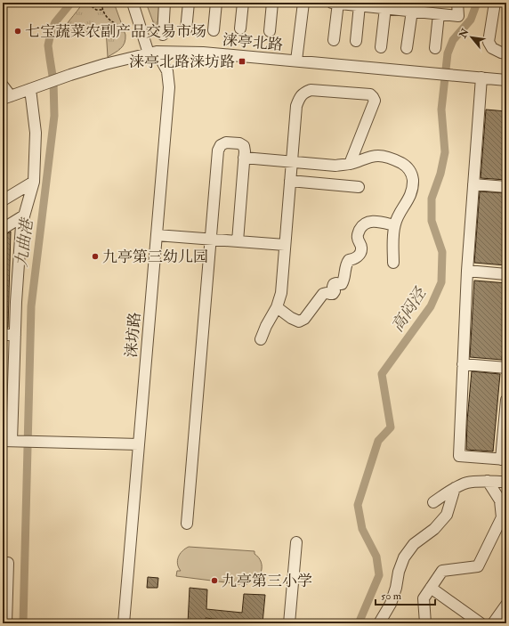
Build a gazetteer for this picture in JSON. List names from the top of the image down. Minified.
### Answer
{"streets":{"street":["涞亭北路","涞坊路"]},"crossings":[["涞亭北路","涞坊路"]],"water":["九曲港","高闷泾"],"places":{"other":["七宝蔬菜农副产品交易市场","九亭第三幼儿园","九亭第三小学"],"transit":["涞亭北路涞坊路"]},"scale_bar":"50 m","north":"top left"}
